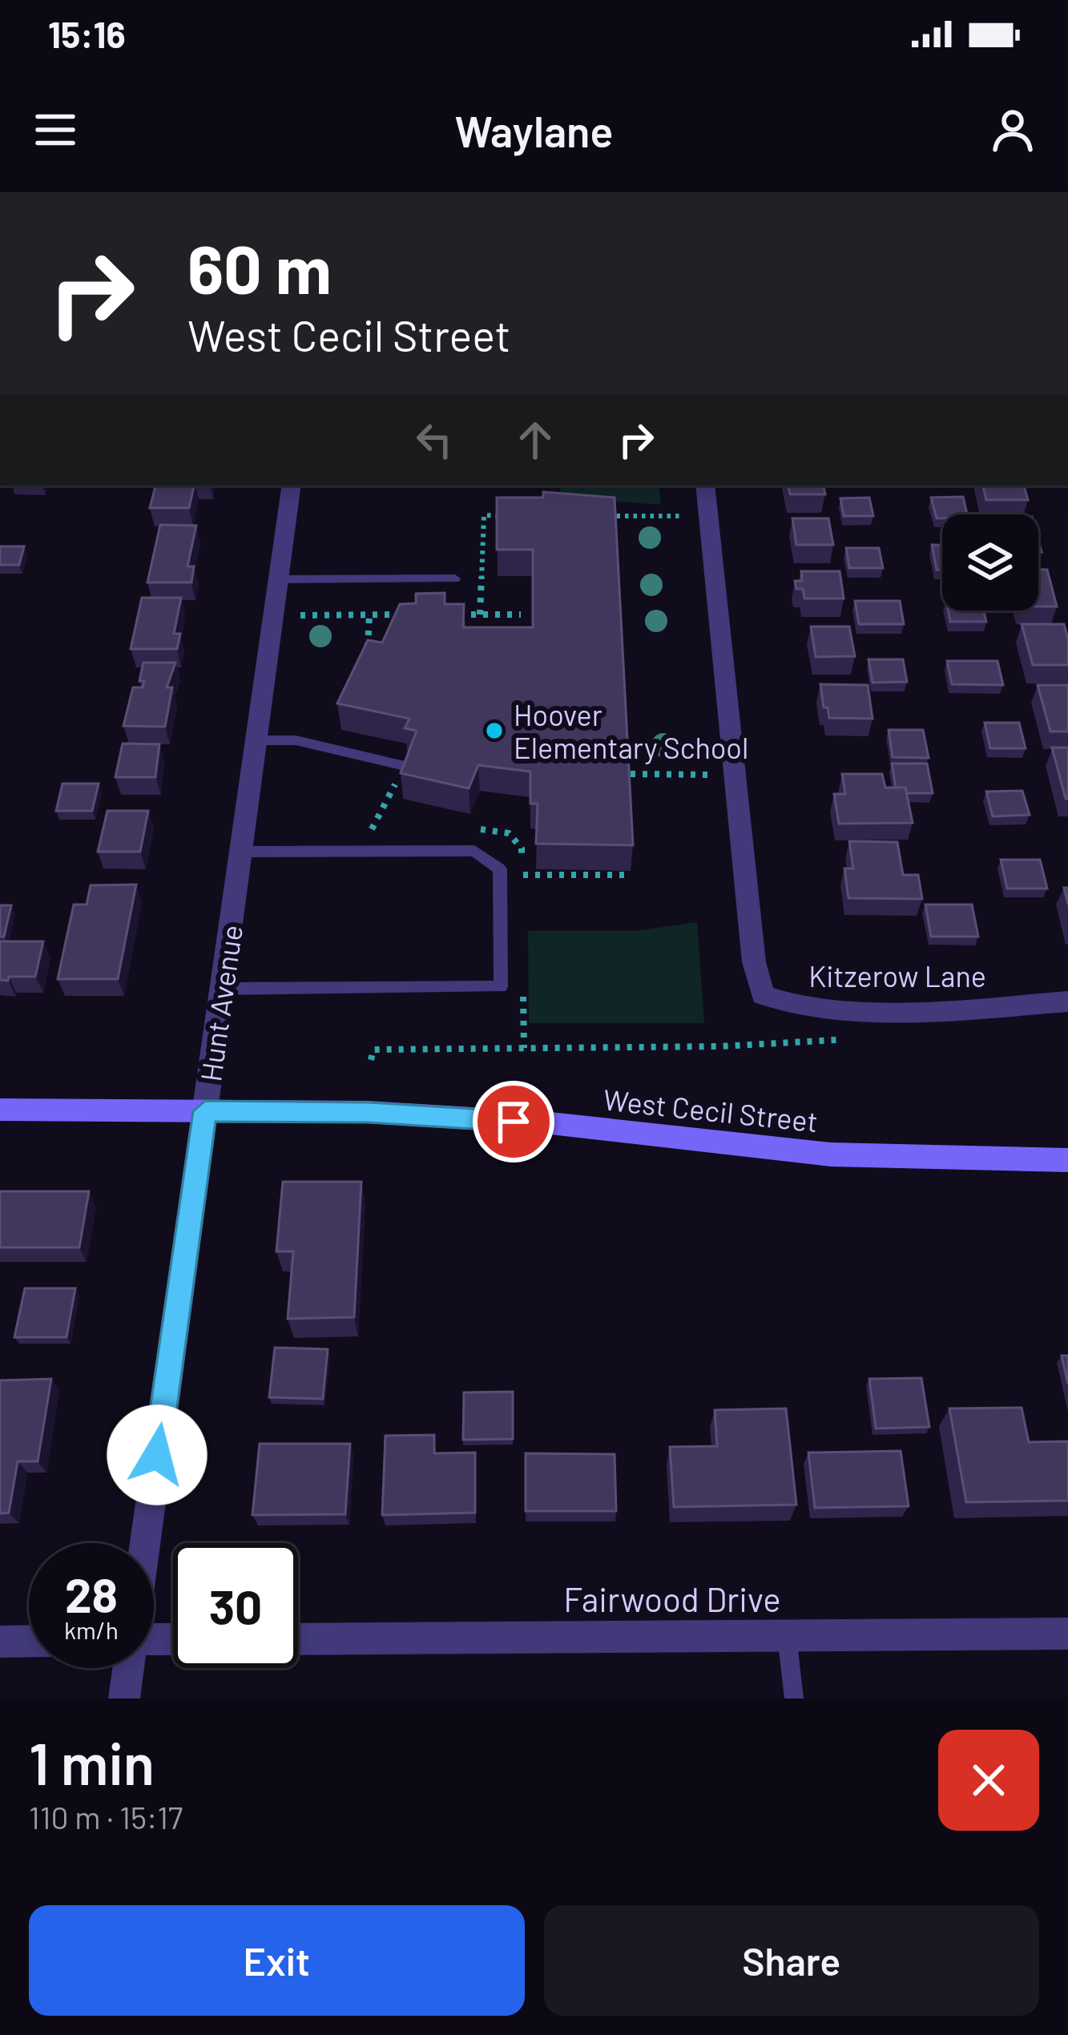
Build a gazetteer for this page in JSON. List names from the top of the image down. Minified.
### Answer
{"streets":{"main road":["West Cecil Street"],"street":["Kitzerow Lane","Hunt Avenue","Fairwood Drive"]},"crossings":[["Hunt Avenue","West Cecil Street"]],"places":["Hoover Elementary School"],"page":{"status":"15:16","header":"Waylane","turn":["60 m","West Cecil Street"],"speed":"28 km/h","limit":"30","heading":["1 min","110 m · 15:17"],"buttons":["Exit","Share"]}}
